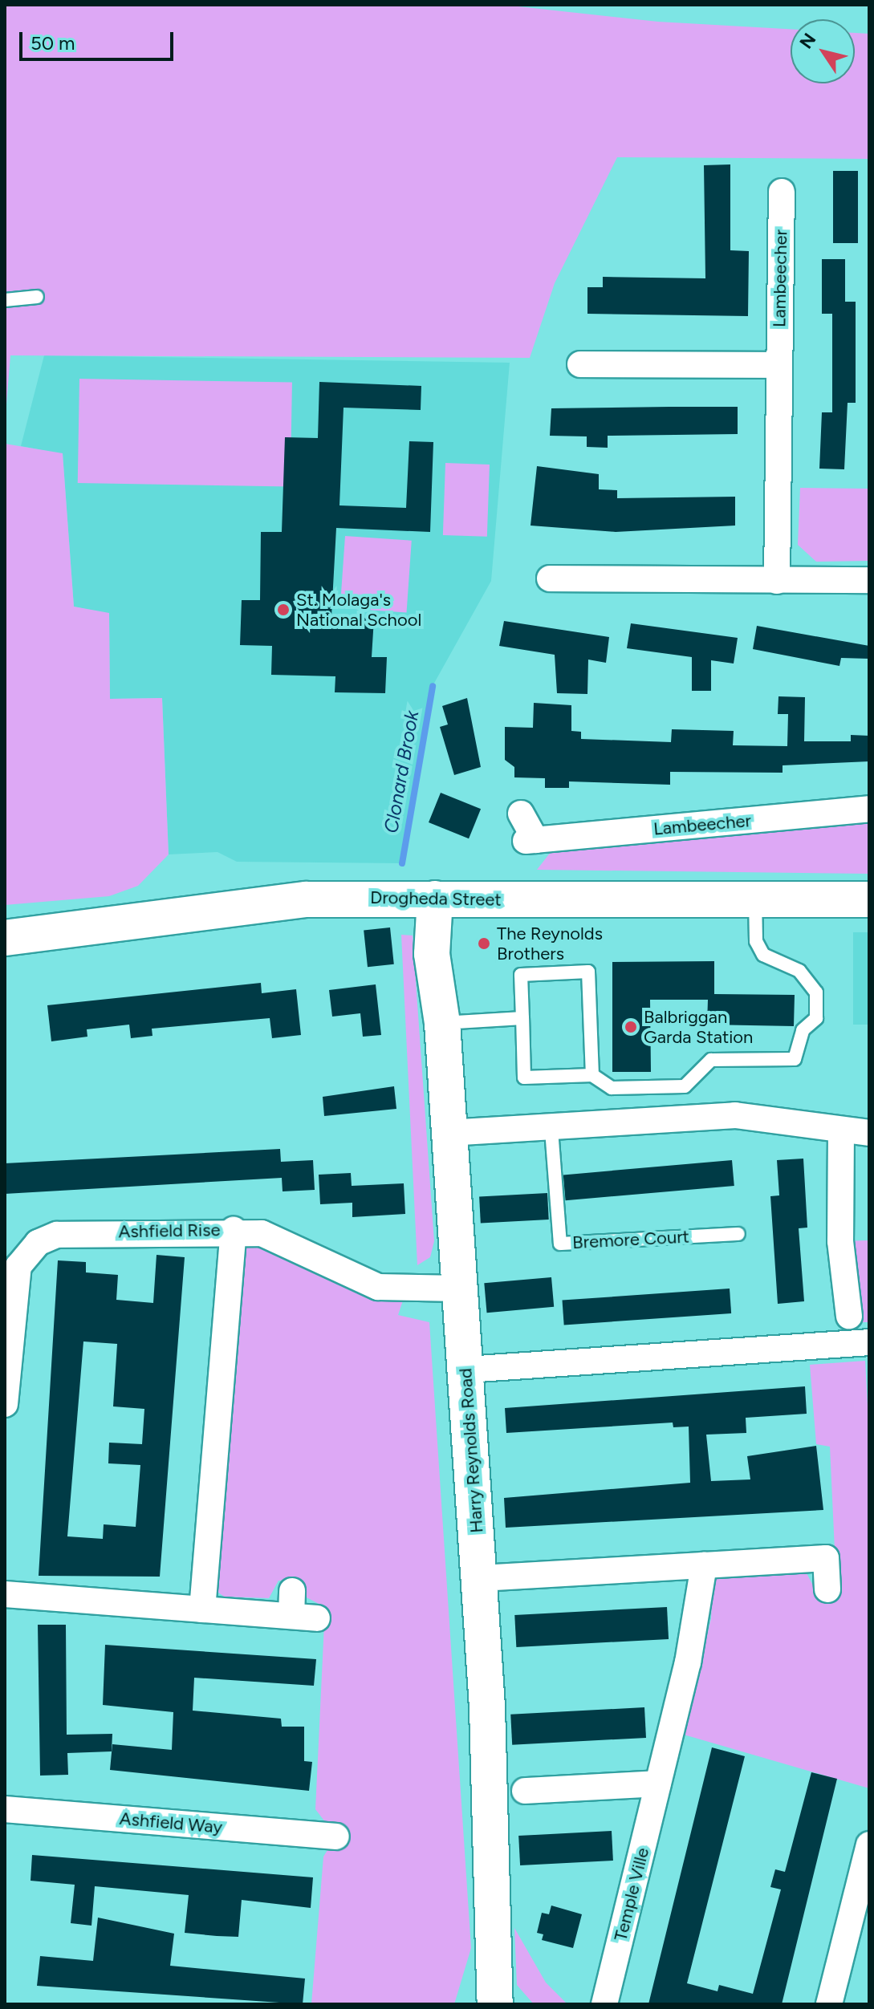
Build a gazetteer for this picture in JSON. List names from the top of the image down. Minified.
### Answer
{"streets":{"street":["Lambeecher","Drogheda Street","Ashfield Rise","Harry Reynolds Road","Ashfield Way","Temple Ville"],"lane":["Bremore Court"]},"crossings":[["Drogheda Street","Harry Reynolds Road"],["Ashfield Rise","Harry Reynolds Road"]],"water":["Clonard Brook"],"places":["St. Molaga's National School","The Reynolds Brothers","Balbriggan Garda Station"],"scale_bar":"50 m","north":"top left"}
